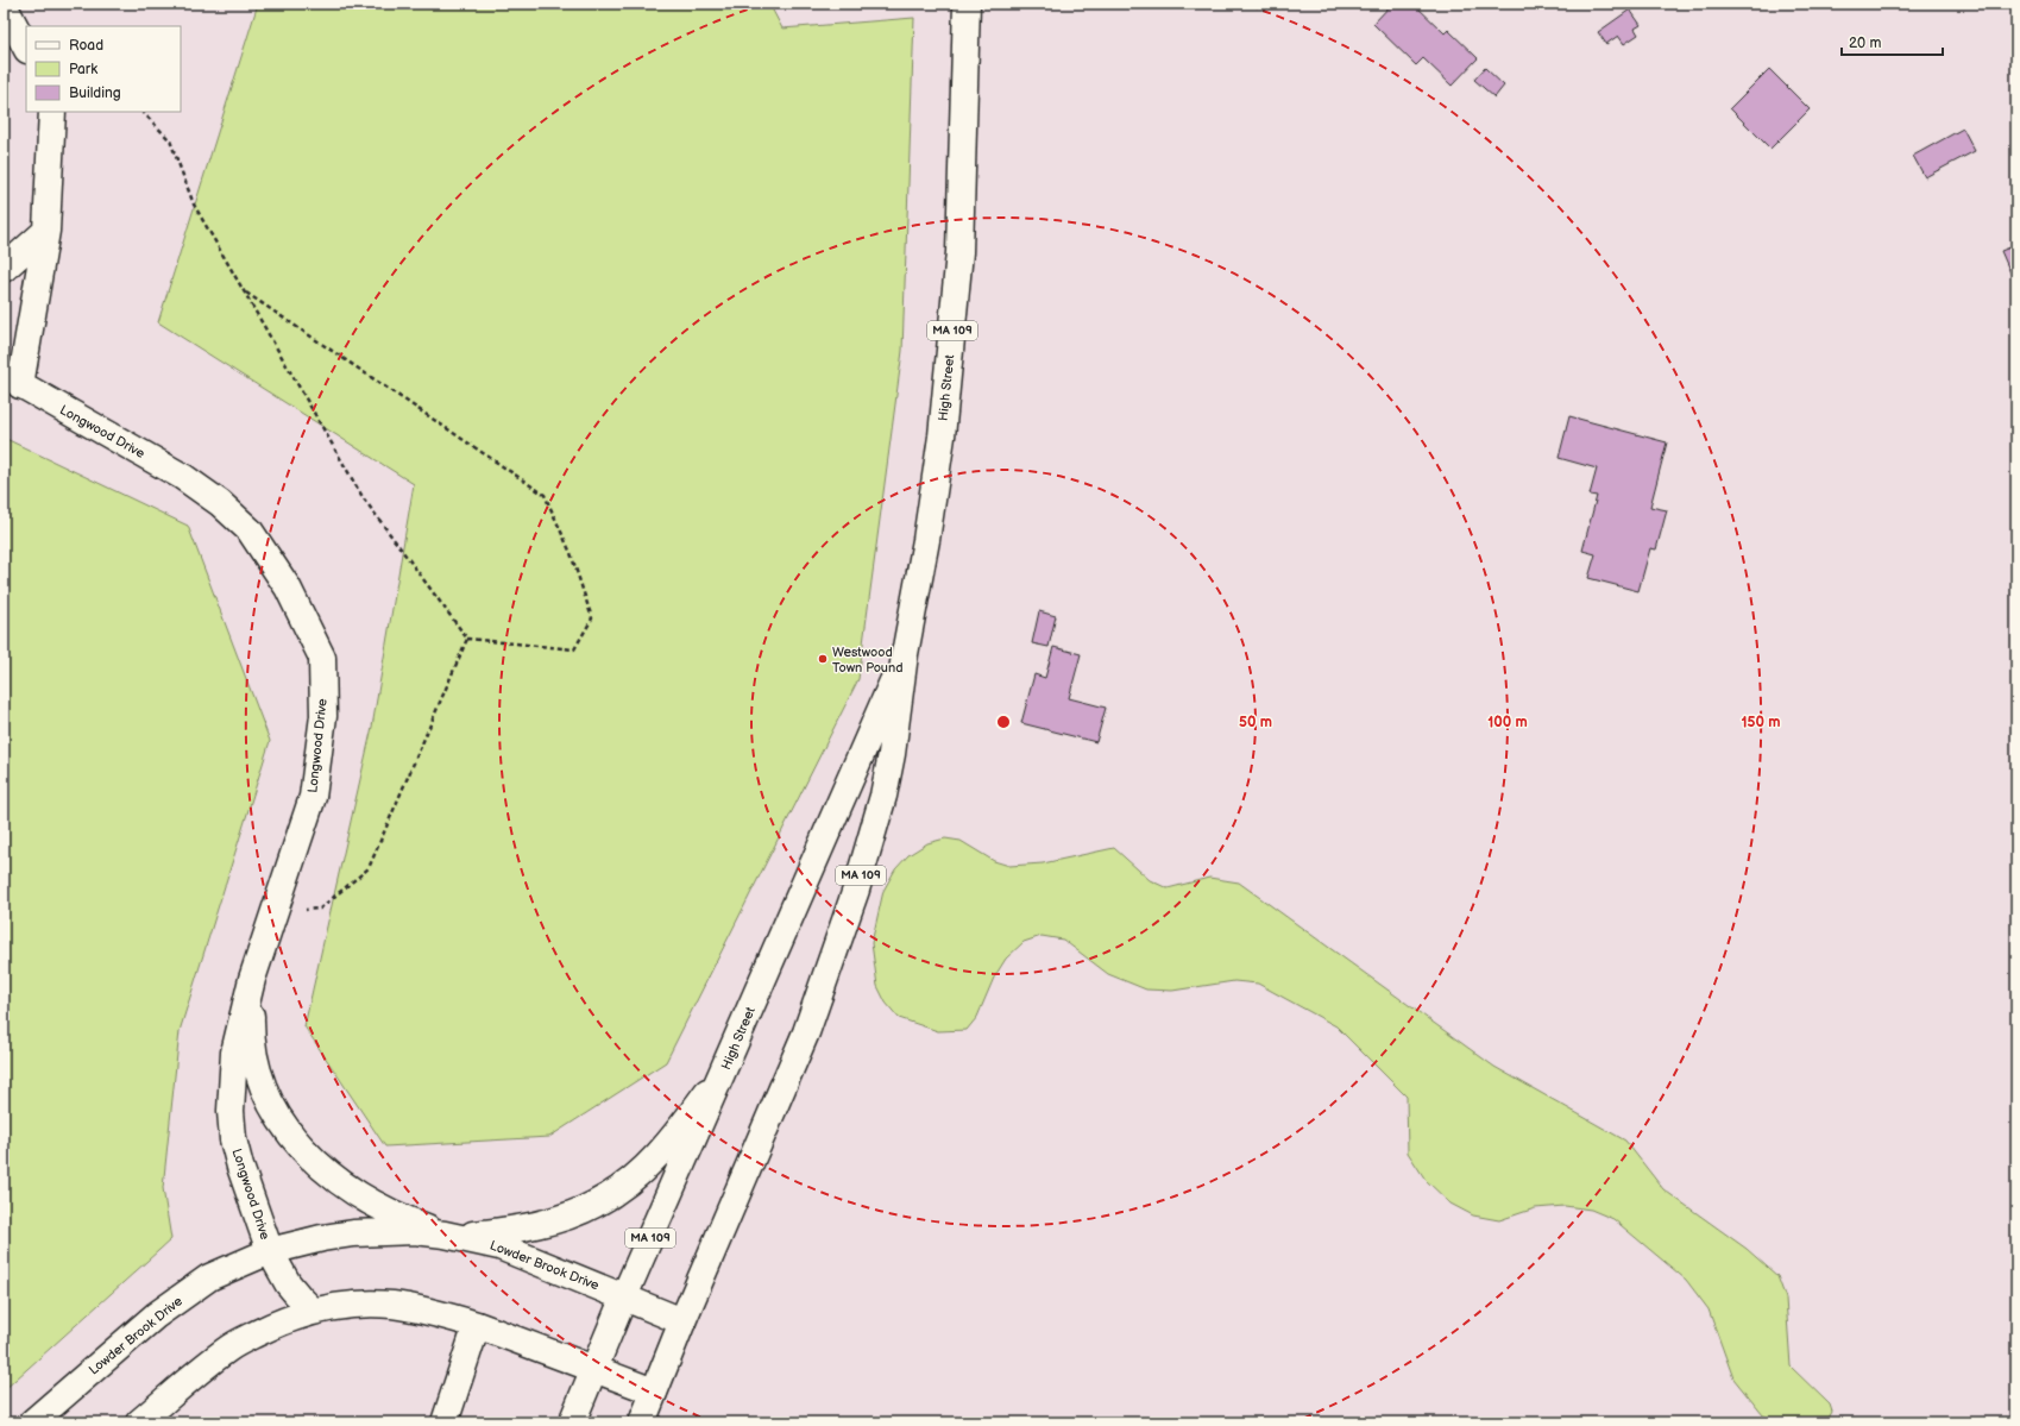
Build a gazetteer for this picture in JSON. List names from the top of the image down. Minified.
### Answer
{"streets":{"street":["MA 109","High Street","Longwood Drive","Lowder Brook Drive"]},"crossings":[["High Street","Lowder Brook Drive"],["Longwood Drive","Lowder Brook Drive"]],"places":["Westwood Town Pound"],"legend":["Road","Park","Building"],"scale_bar":"20 m","rings":["50 m","100 m","150 m"]}
